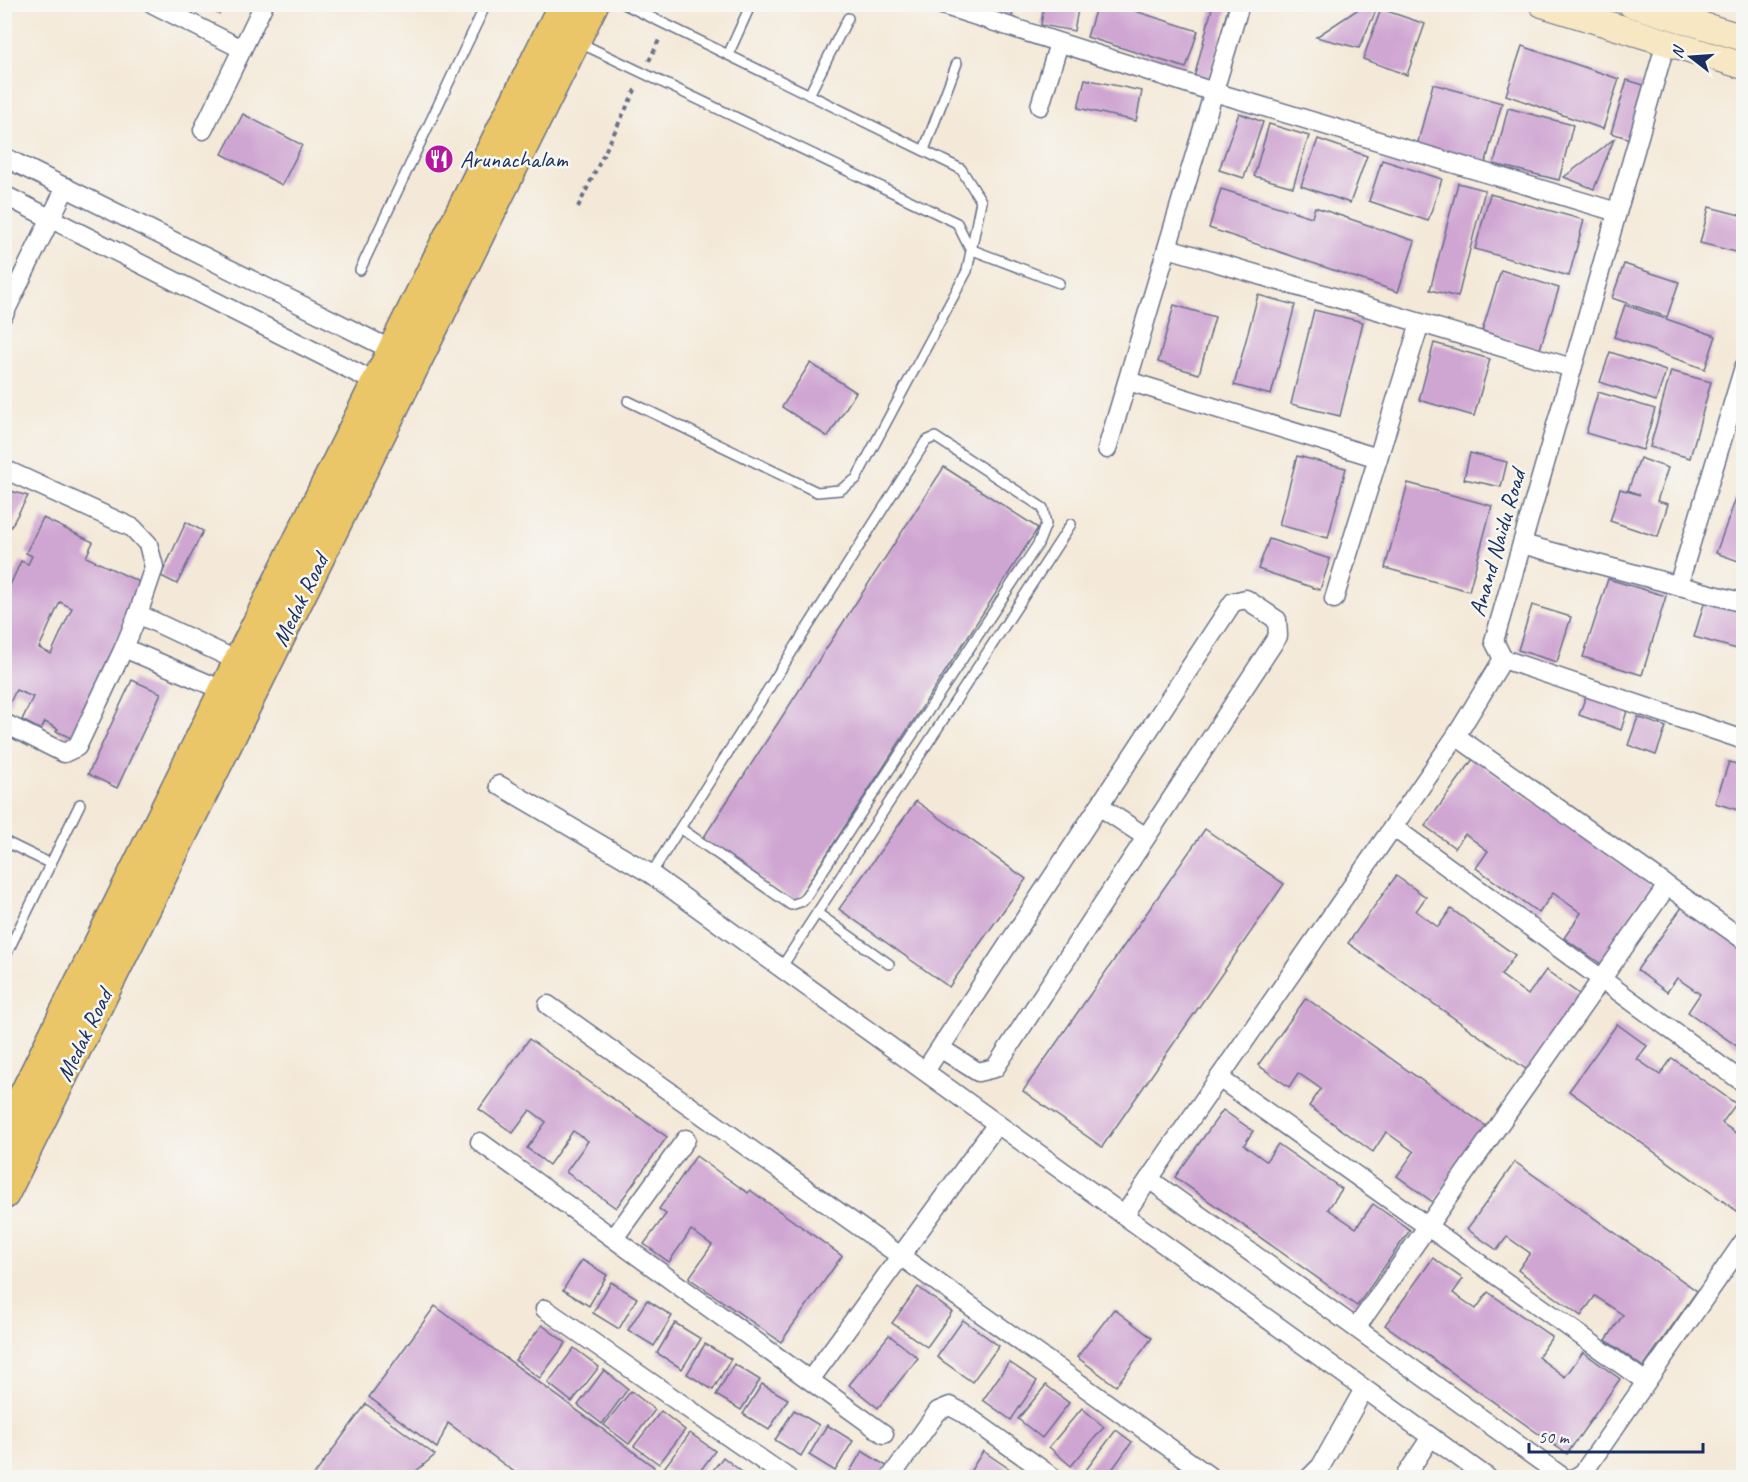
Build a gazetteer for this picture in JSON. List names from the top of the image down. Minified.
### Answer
{"streets":{"main road":["Medak Road"],"street":["Anand Naidu Road"]},"places":{"restaurant":["Arunachalam"]},"scale_bar":"50 m","north":"left"}
